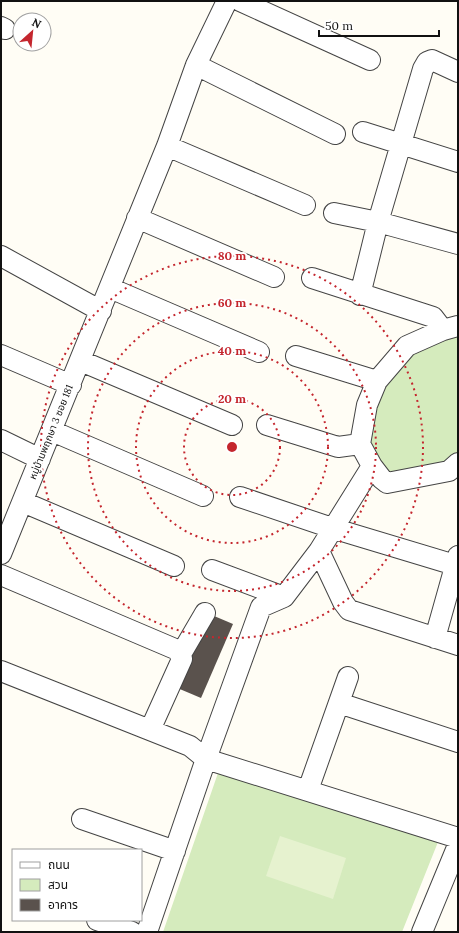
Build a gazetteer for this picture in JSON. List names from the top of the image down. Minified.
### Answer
{"streets":{"street":["หมู่บ้านพฤกษา 3 ซอย 181"]},"legend":["ถนน","สวน","อาคาร"],"scale_bar":"50 m","north":"top right","rings":["80 m","60 m","40 m","20 m"]}
